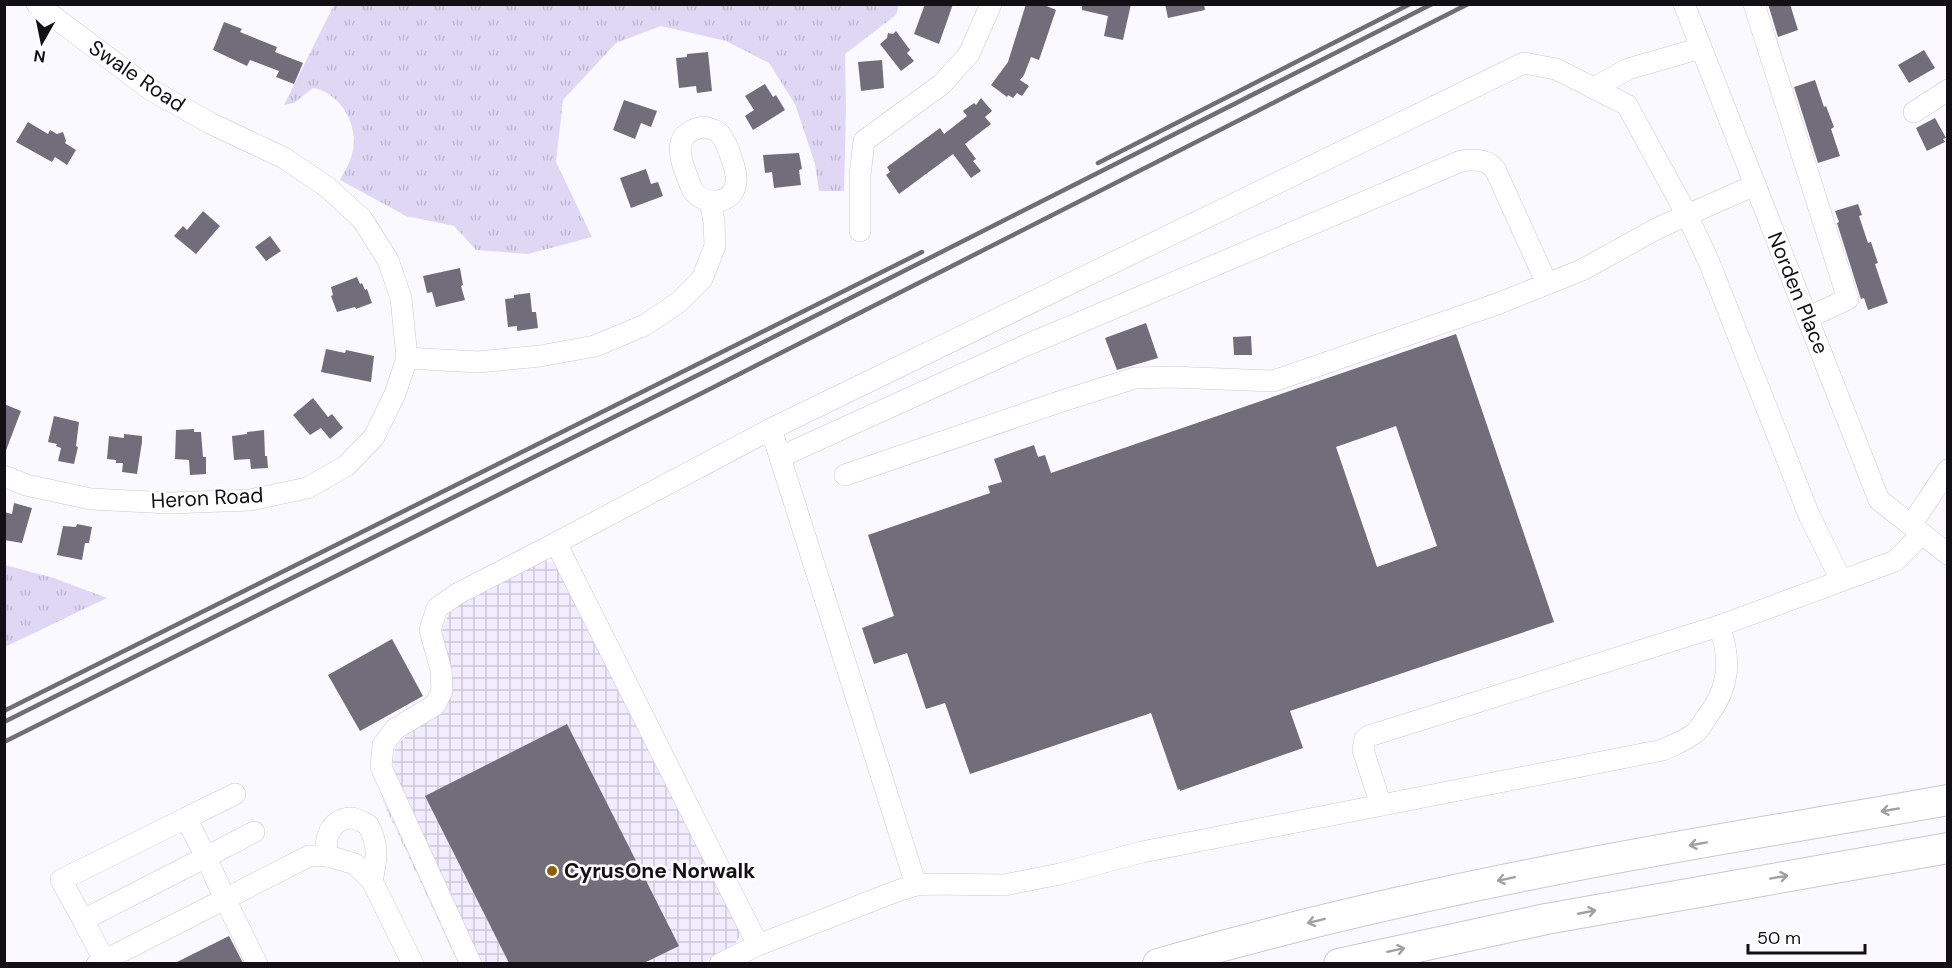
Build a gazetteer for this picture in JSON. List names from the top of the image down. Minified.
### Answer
{"streets":{"street":["Swale Road","Norden Place","Heron Road"]},"crossings":[["Swale Road","Heron Road"]],"places":["CyrusOne Norwalk"],"scale_bar":"50 m","north":"bottom"}
